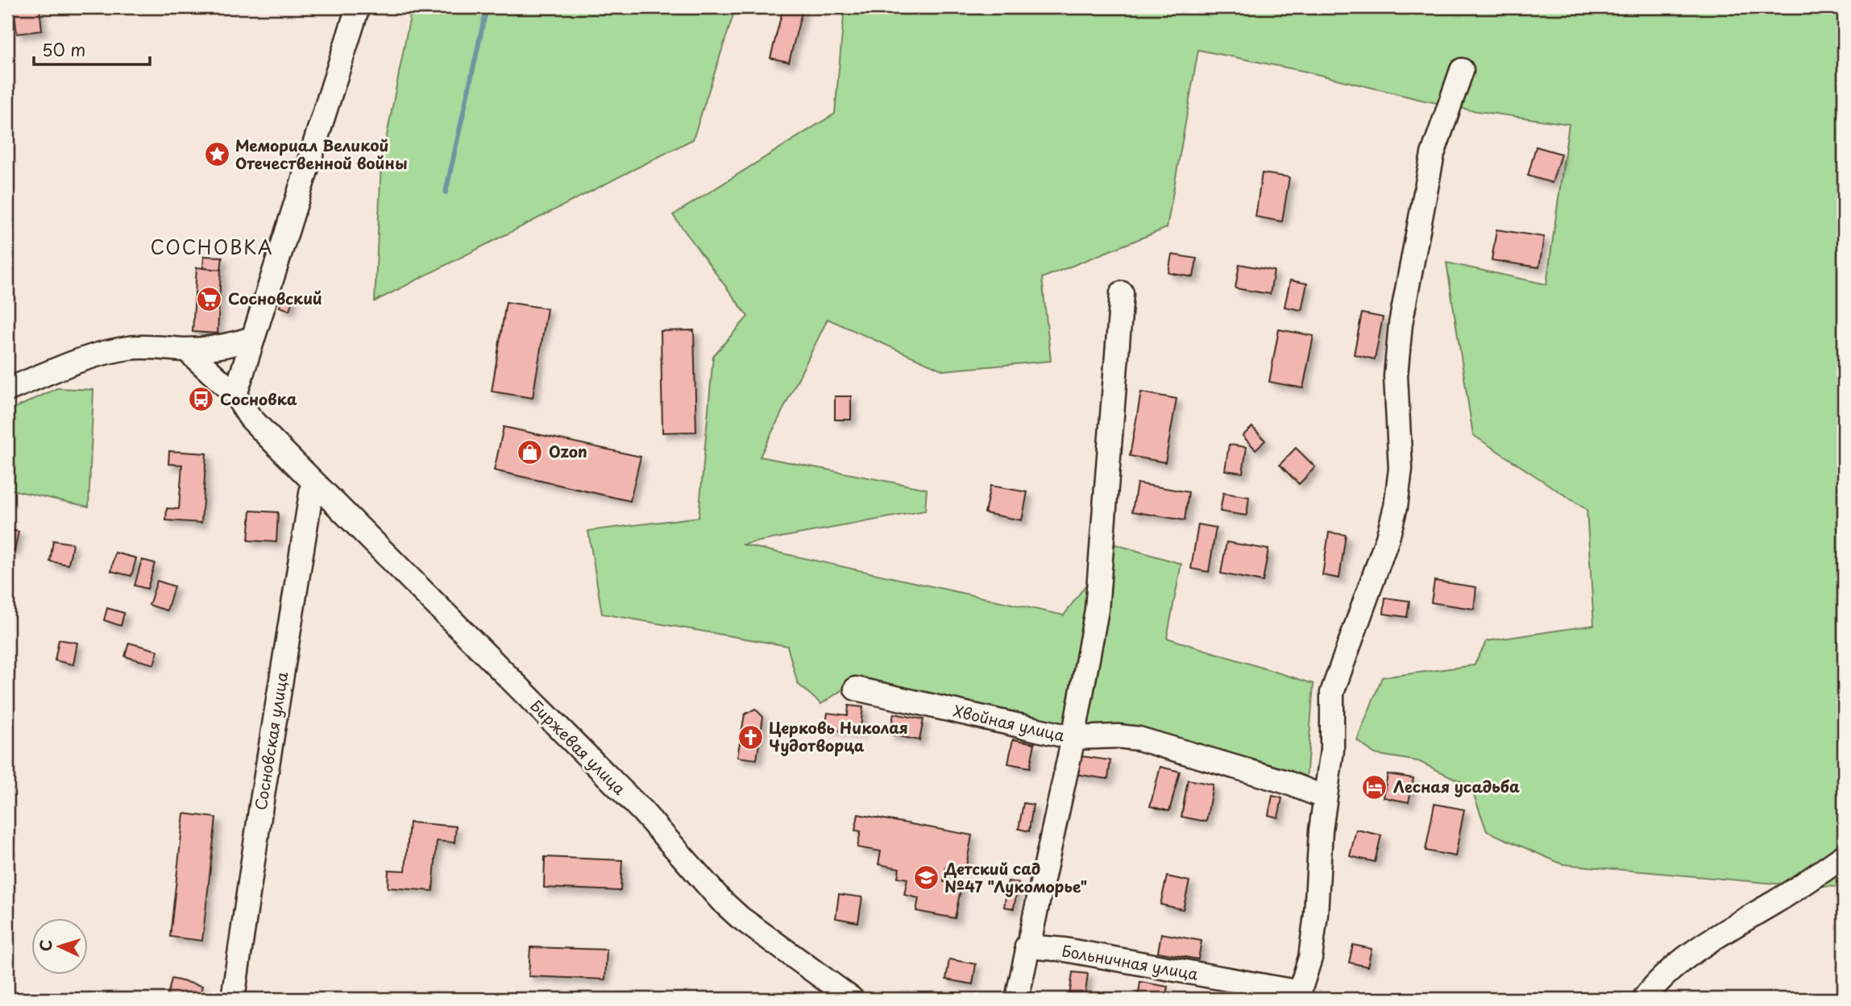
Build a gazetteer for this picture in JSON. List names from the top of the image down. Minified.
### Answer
{"streets":{"street":["Хвойная улица","Сосновская улица","Биржевая улица","Больничная улица"]},"crossings":[["Сосновская улица","Биржевая улица"]],"districts":["СОСНОВКА"],"places":{"place":["Мемориал Великой Отечественной войны"],"supermarket":["Сосновский"],"bus stop":["Сосновка"],"shop":["Ozon"],"church":["Церковь Николая Чудотворца"],"hotel":["Лесная усадьба"],"school or university":["Детский сад №47 \"Лукоморье\""]},"scale_bar":"50 m","north":"left"}
